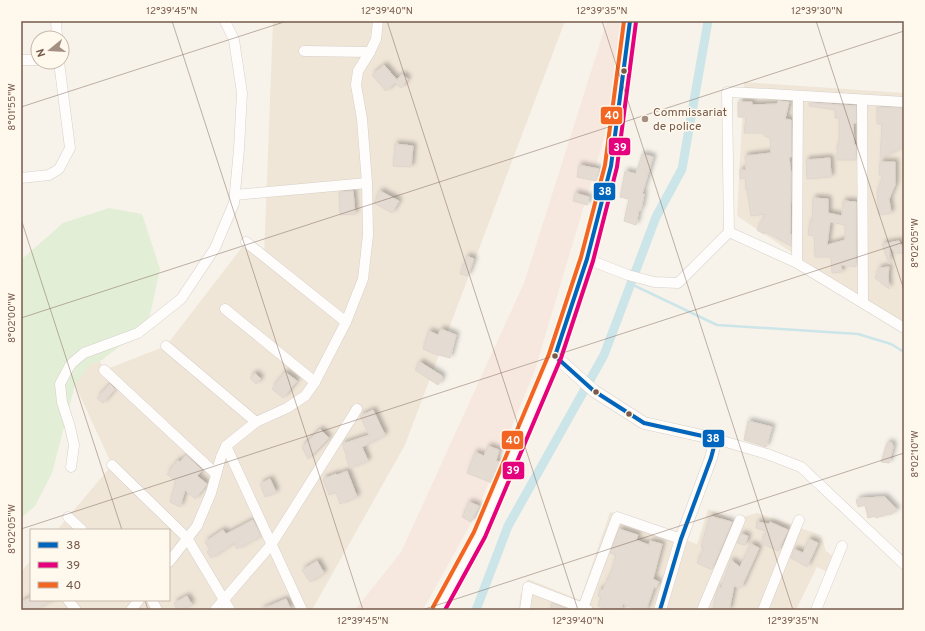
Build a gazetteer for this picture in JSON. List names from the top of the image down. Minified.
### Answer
{"places":["Commissariat de police"],"lines":["transit line 38","transit line 40","transit line 39"],"legend":["38","39","40"],"north":"left","coordinates":["12°39'45\"N","12°39'40\"N","12°39'35\"N","12°39'30\"N","8°01'55\"W","8°02'05\"W","8°02'00\"W","8°02'10\"W"]}
